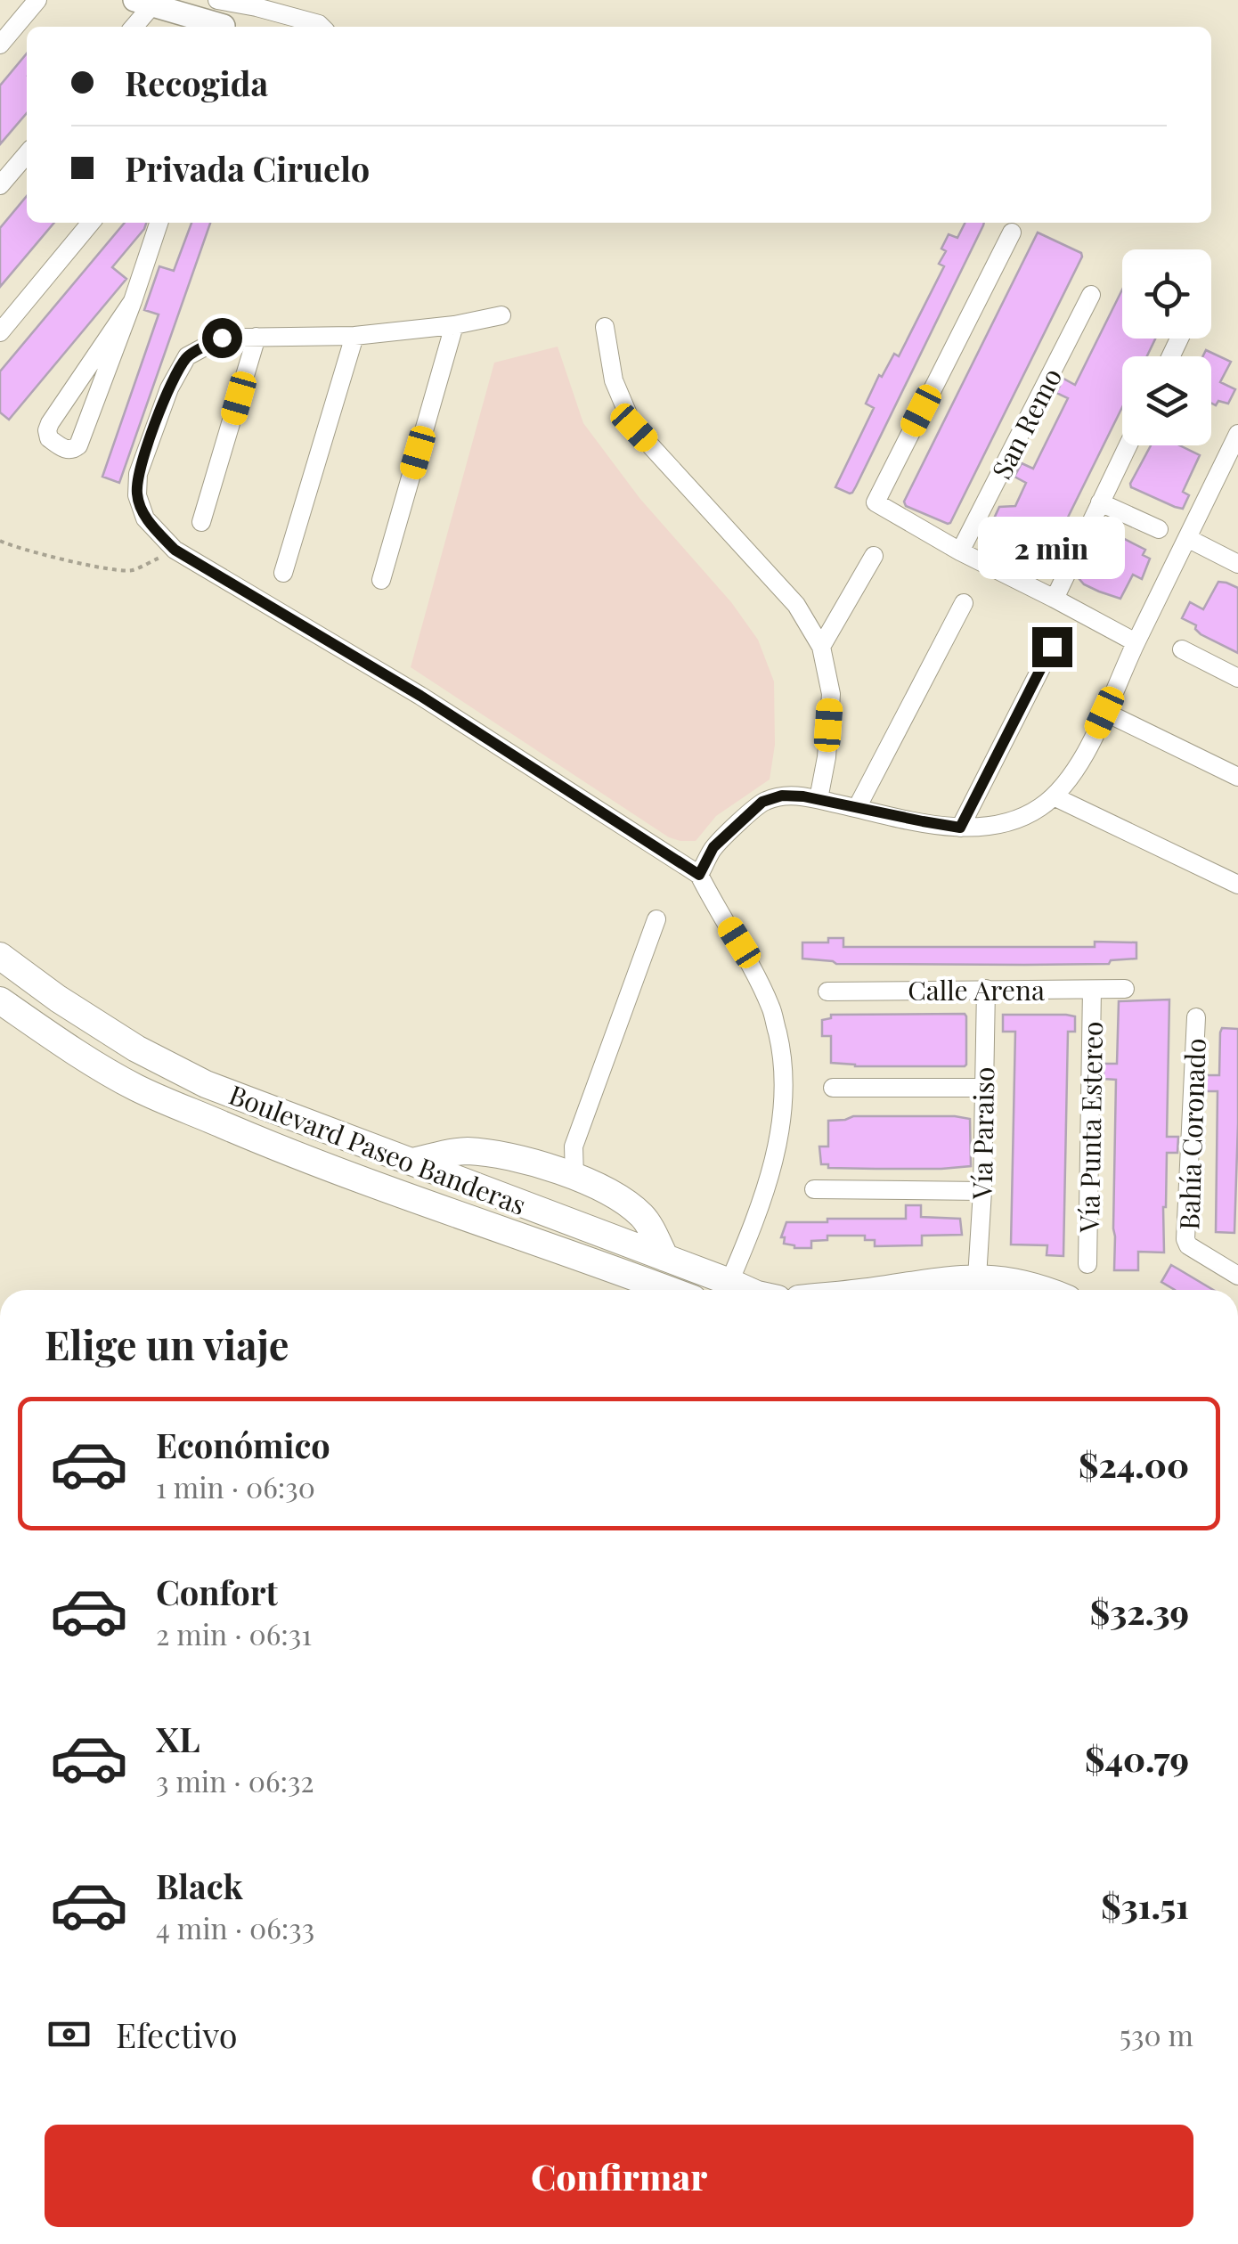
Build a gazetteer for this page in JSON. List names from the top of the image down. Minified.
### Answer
{"streets":{"main road":["Boulevard Paseo Banderas"],"street":["San Remo","Calle Arena","Vía Punta Estereo","Vía Paraiso","Bahía Coronado"]},"crossings":[["Calle Arena","Vía Punta Estereo"],["Calle Arena","Vía Paraiso"]],"page":{"banner":["Recogida","Privada Ciruelo"],"bubble":"2 min","heading":"Elige un viaje","list":[{"name":"Económico","note":"1 min · 06:30","value":"$24.00"},{"name":"Confort","note":"2 min · 06:31","value":"$32.39"},{"name":"XL","note":"3 min · 06:32","value":"$40.79"},{"name":"Black","note":"4 min · 06:33","value":"$31.51"}],"pay":["Efectivo","530 m"],"buttons":"Confirmar"}}
